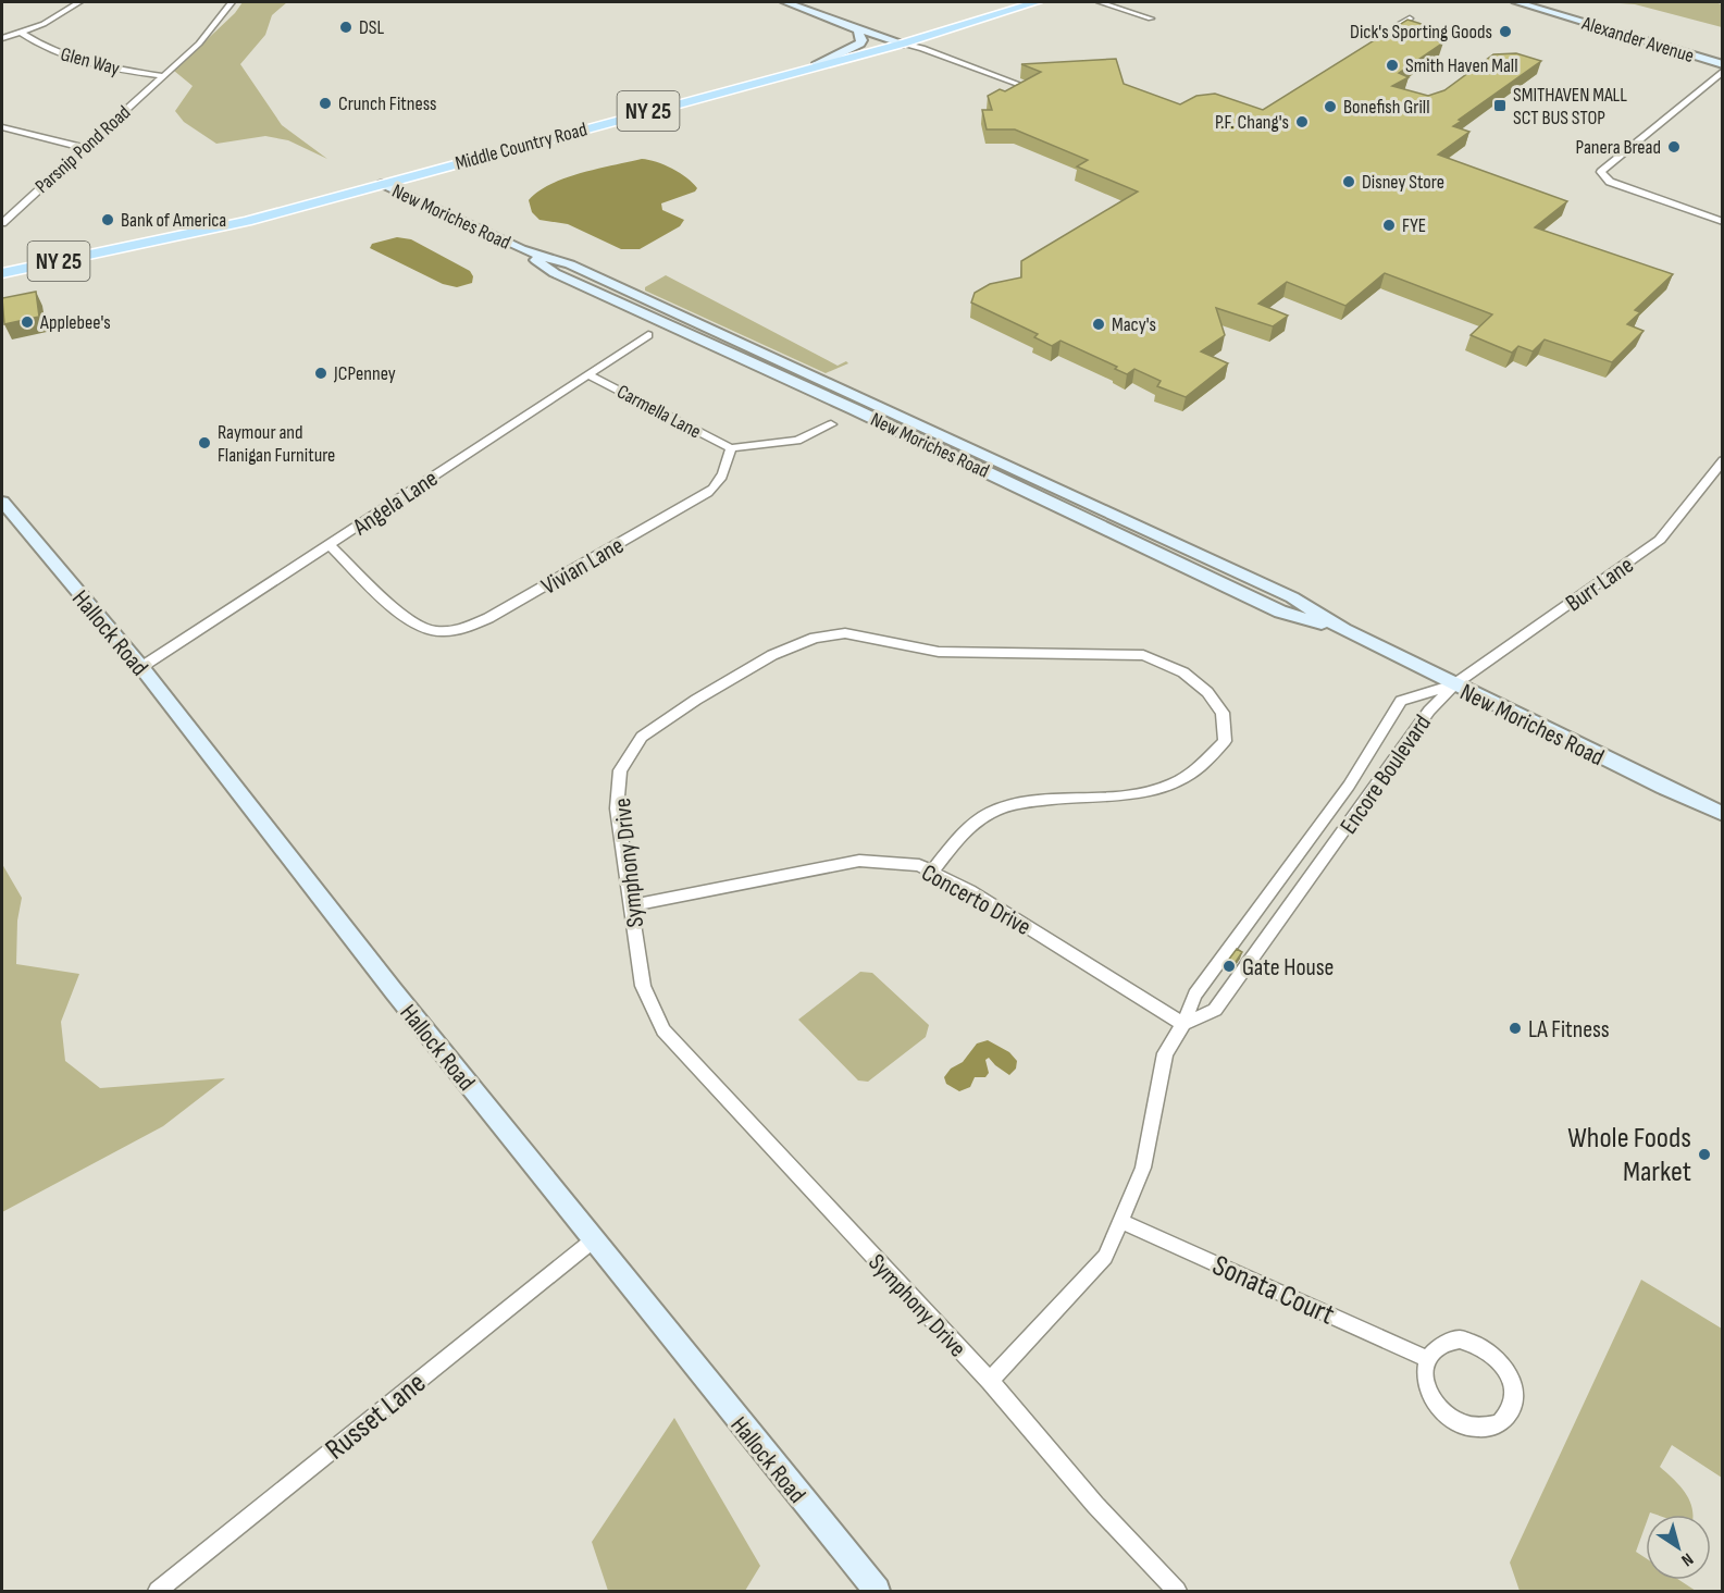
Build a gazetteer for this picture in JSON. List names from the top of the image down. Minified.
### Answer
{"streets":{"main road":["NY 25","Middle Country Road"],"street":["Alexander Avenue","Glen Way","Parsnip Pond Road","New Moriches Road","Carmella Lane","Angela Lane","Vivian Lane","Burr Lane","Hallock Road","Encore Boulevard","Symphony Drive","Concerto Drive","Sonata Court","Russet Lane"]},"crossings":[["Glen Way","Parsnip Pond Road"],["Middle Country Road","New Moriches Road"],["New Moriches Road","Burr Lane"],["New Moriches Road","Encore Boulevard"],["Carmella Lane","Angela Lane"],["Carmella Lane","Vivian Lane"],["Angela Lane","Vivian Lane"],["Angela Lane","Hallock Road"],["Burr Lane","Encore Boulevard"],["Hallock Road","Russet Lane"],["Encore Boulevard","Symphony Drive"],["Encore Boulevard","Concerto Drive"],["Encore Boulevard","Sonata Court"],["Symphony Drive","Concerto Drive"]],"places":{"other":["DSL","Dick's Sporting Goods","Smith Haven Mall","Crunch Fitness","Bonefish Grill","P.F. Chang's","Panera Bread","Disney Store","Bank of America","FYE","Applebee's","Macy's","JCPenney","Raymour and Flanigan Furniture","Gate House","LA Fitness","Whole Foods Market"],"transit":["SMITHAVEN MALL SCT BUS STOP"]},"north":"bottom right"}
